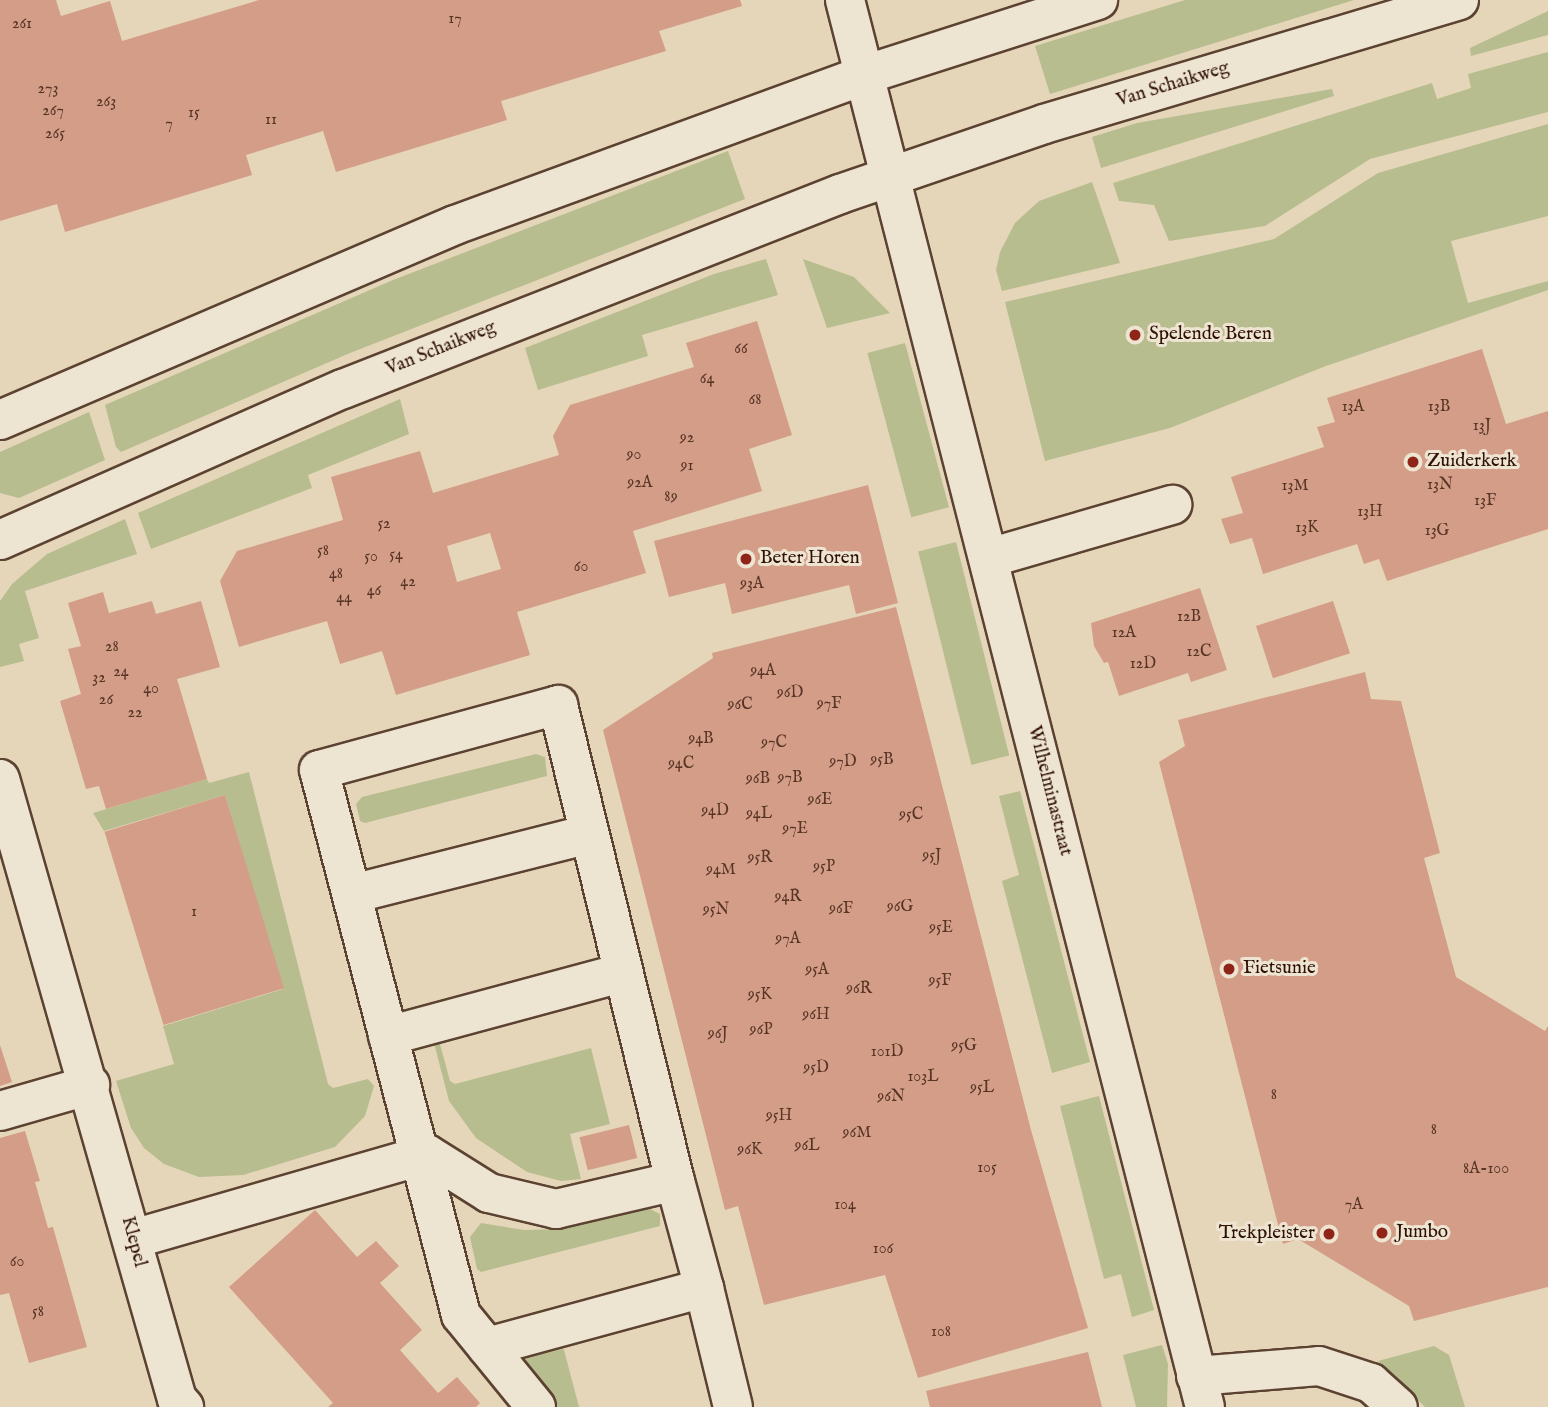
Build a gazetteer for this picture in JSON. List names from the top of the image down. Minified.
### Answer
{"streets":{"street":["Van Schaikweg","Wilhelminastraat","Klepel"]},"crossings":[["Van Schaikweg","Wilhelminastraat"]],"places":["Spelende Beren","Zuiderkerk","Beter Horen","Fietsunie","Jumbo","Trekpleister"],"house_numbers":["17","261","273","263","267","15","11","7","265","66","64","68","13A","13B","13J","92","90","91","92A","13N","13M","89","13F","13H","52","13K","13G","58","54","50","60","48","42","93A","46","44","12B","12A","28","12C","12D","94A","24","32","40","96D","26","97F","96C","22","94B","97C","95B","97D","94C","97B","96B","96E","94D","94L","95C","97E","95J","95R","95P","94M","94R","96G","96F","95N","1","95E","97A","95A","95F","96R","95K","96H","96P","96J","95G","101D","95D","103L","95L","8","96N","95H","8","96M","96L","96K","105","8A-100","104","7A","106","60","58","108"]}
